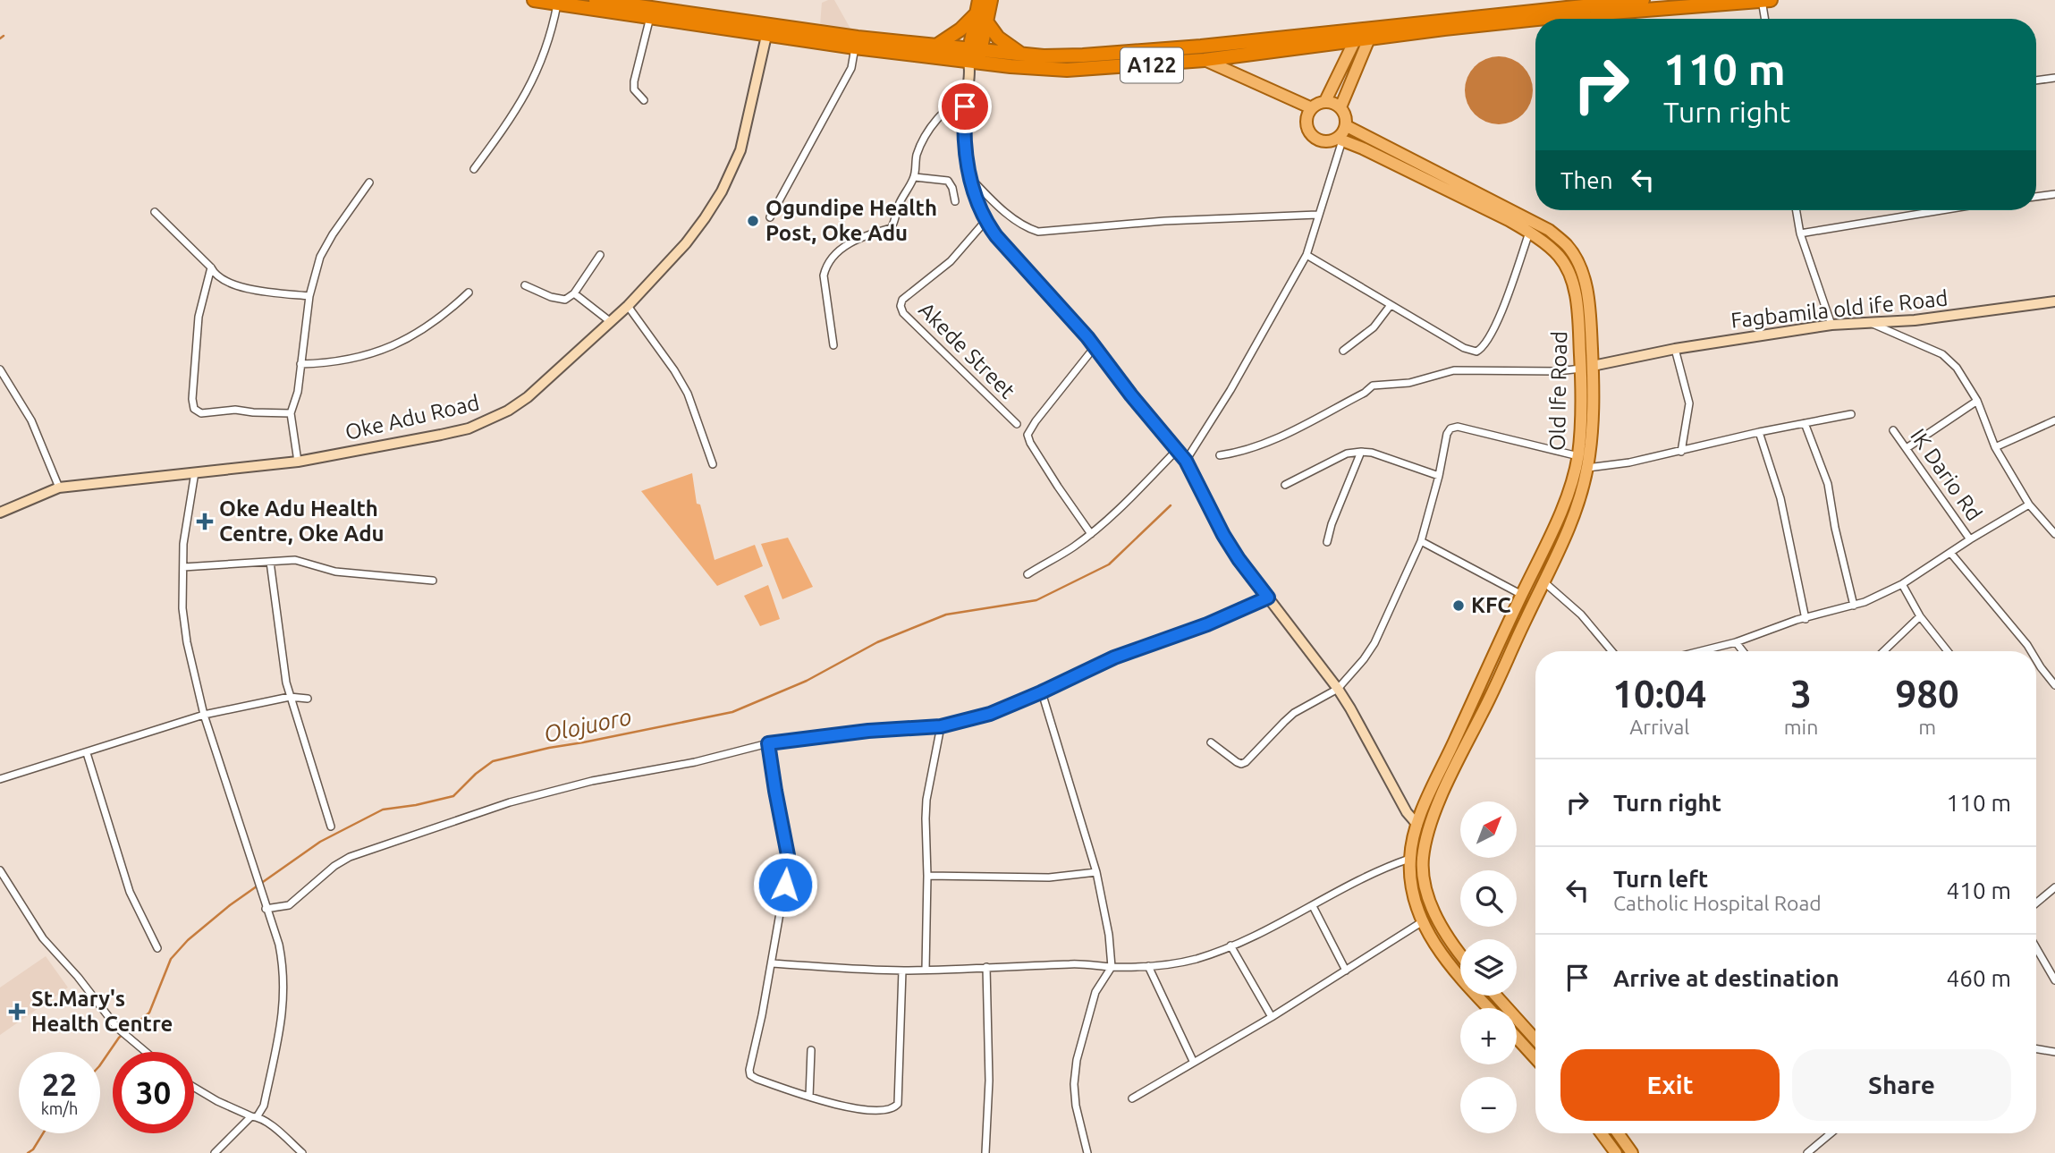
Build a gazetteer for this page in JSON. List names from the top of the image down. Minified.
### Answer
{"streets":{"highway":["A122"],"main road":["Old Ife Road"],"street":["Fagbamila old ife Road","Akede Street","Oke Adu Road","IK Dario Rd"]},"crossings":[["A122","Oke Adu Road"],["Fagbamila old ife Road","Old Ife Road"]],"water":["Olojuoro"],"places":{"other":["Ogundipe Health Post, Oke Adu","KFC"],"health":["Oke Adu Health Centre, Oke Adu","St.Mary's Health Centre"]},"north":"top right","page":{"turn":["110 m","Turn right"],"then":"Then","eta":["10:04","Arrival","3","min","980","m"],"list":[{"name":"Turn right","value":"110 m"},{"name":"Turn left","note":"Catholic Hospital Road","value":"410 m"},{"name":"Arrive at destination","value":"460 m"}],"map_buttons":["+","−"],"buttons":["Exit","Share"],"speed":"22 km/h","limit":"30"}}
